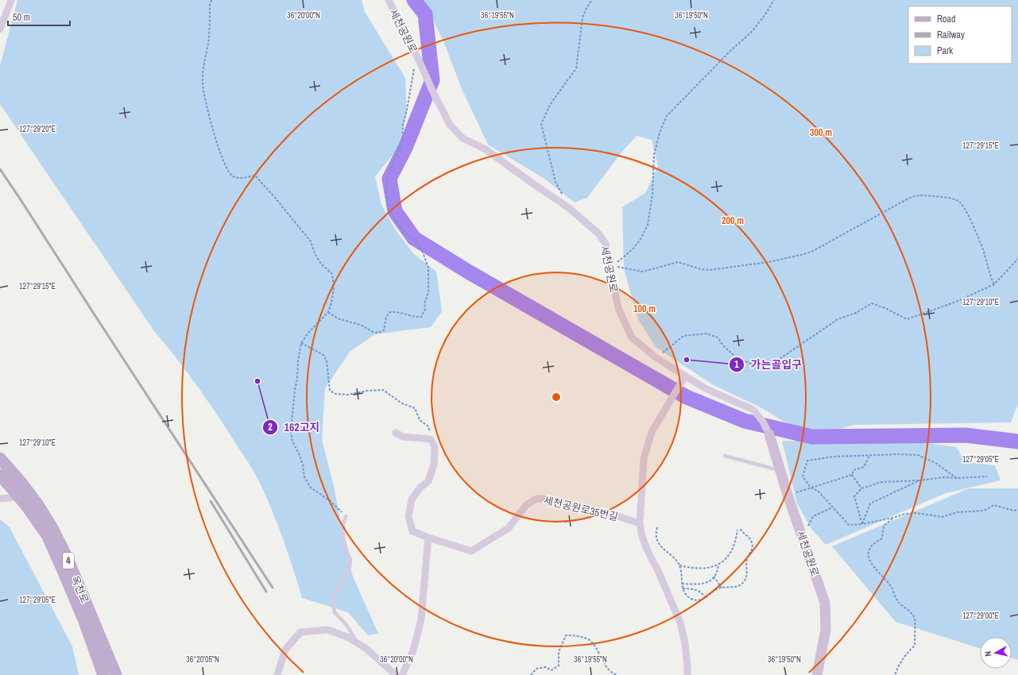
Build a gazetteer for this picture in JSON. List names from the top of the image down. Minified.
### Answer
{"streets":{"main road":["4","옥천로"],"street":["세천공원로","세천공원로35번길"]},"places":["가는골입구","162고지"],"legend":["Road","Railway","Park"],"scale_bar":"50 m","north":"left","coordinates":["36°20'00\"N","36°19'55\"N","36°19'50\"N","127°29'20\"E","127°29'15\"E","127°29'10\"E","127°29'05\"E","127°29'00\"E","36°20'05\"N"],"rings":["300 m","200 m","100 m"]}
